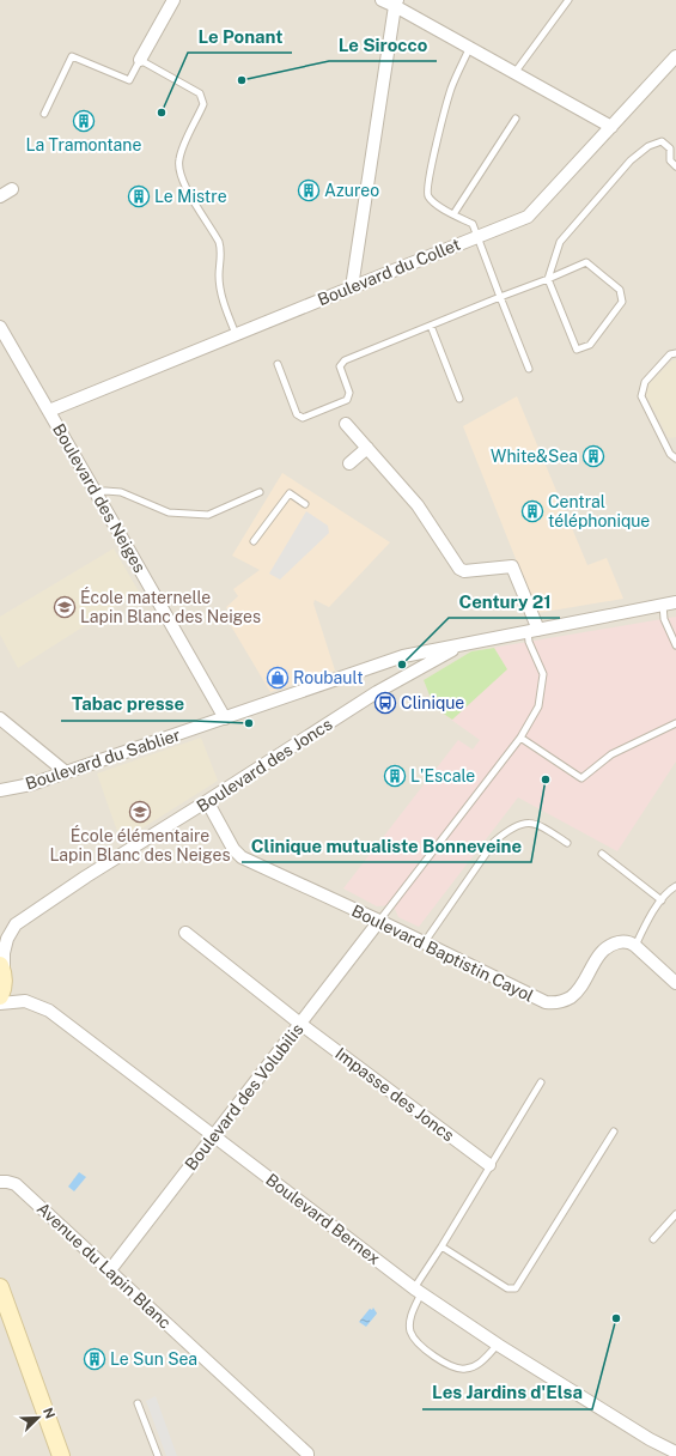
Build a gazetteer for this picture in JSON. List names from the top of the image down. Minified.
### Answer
{"streets":{"street":["Boulevard du Collet","Boulevard des Neiges","Boulevard du Sablier","Boulevard des Joncs","Boulevard Baptistin Cayol","Impasse des Joncs","Boulevard des Volubilis","Boulevard Bernex","Avenue du Lapin Blanc"]},"crossings":[["Boulevard du Collet","Boulevard des Neiges"],["Boulevard des Neiges","Boulevard du Sablier"],["Boulevard du Sablier","Boulevard des Joncs"],["Boulevard des Joncs","Boulevard Baptistin Cayol"],["Boulevard Baptistin Cayol","Boulevard des Volubilis"],["Impasse des Joncs","Boulevard des Volubilis"],["Boulevard des Volubilis","Boulevard Bernex"],["Boulevard des Volubilis","Avenue du Lapin Blanc"]],"places":{"other":["Le Sirocco","Le Ponant","Century 21","Tabac presse","Clinique mutualiste Bonneveine","Les Jardins d'Elsa"],"building":["La Tramontane","Azureo","Le Mistre","White&Sea","Central téléphonique","L'Escale","Le Sun Sea"],"school or university":["École maternelle Lapin Blanc des Neiges","École élémentaire Lapin Blanc des Neiges"],"shop":["Roubault"],"bus stop":["Clinique"]},"north":"top right"}
